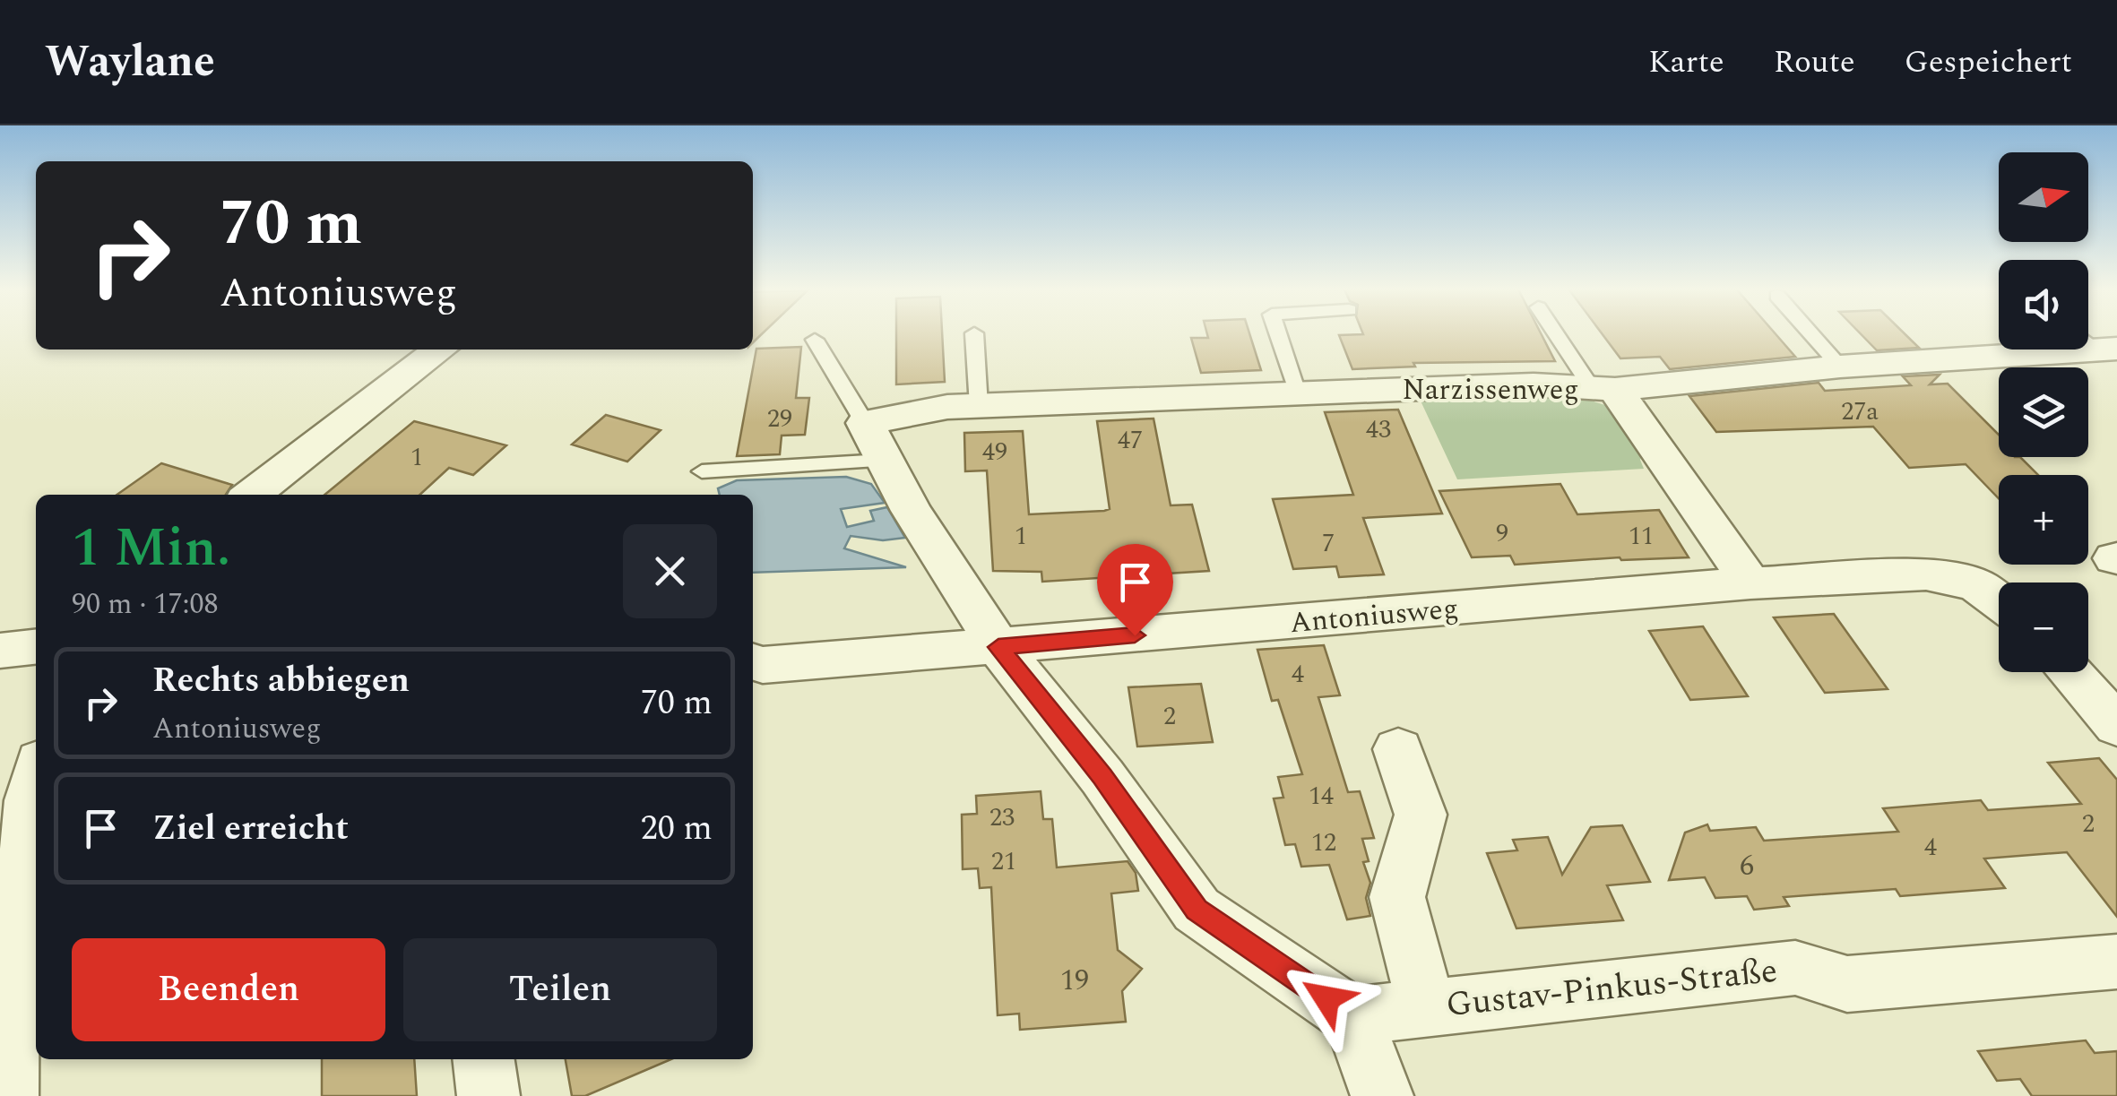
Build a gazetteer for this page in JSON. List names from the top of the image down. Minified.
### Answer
{"streets":{"street":["Narzissenweg","Antoniusweg","Gustav-Pinkus-Straße"]},"house_numbers":["27a","29","43","47","49","1","9","1","11","7","4","2","14","23","2","12","4","21","6","19"],"north":"right","page":{"header":"Waylane","nav":["Karte","Route","Gespeichert"],"map_buttons":["+","−"],"turn":["70 m","Antoniusweg"],"heading":["1 Min.","90 m · 17:08"],"list":[{"name":"Rechts abbiegen","note":"Antoniusweg","value":"70 m"},{"name":"Ziel erreicht","value":"20 m"}],"buttons":["Beenden","Teilen"]}}
